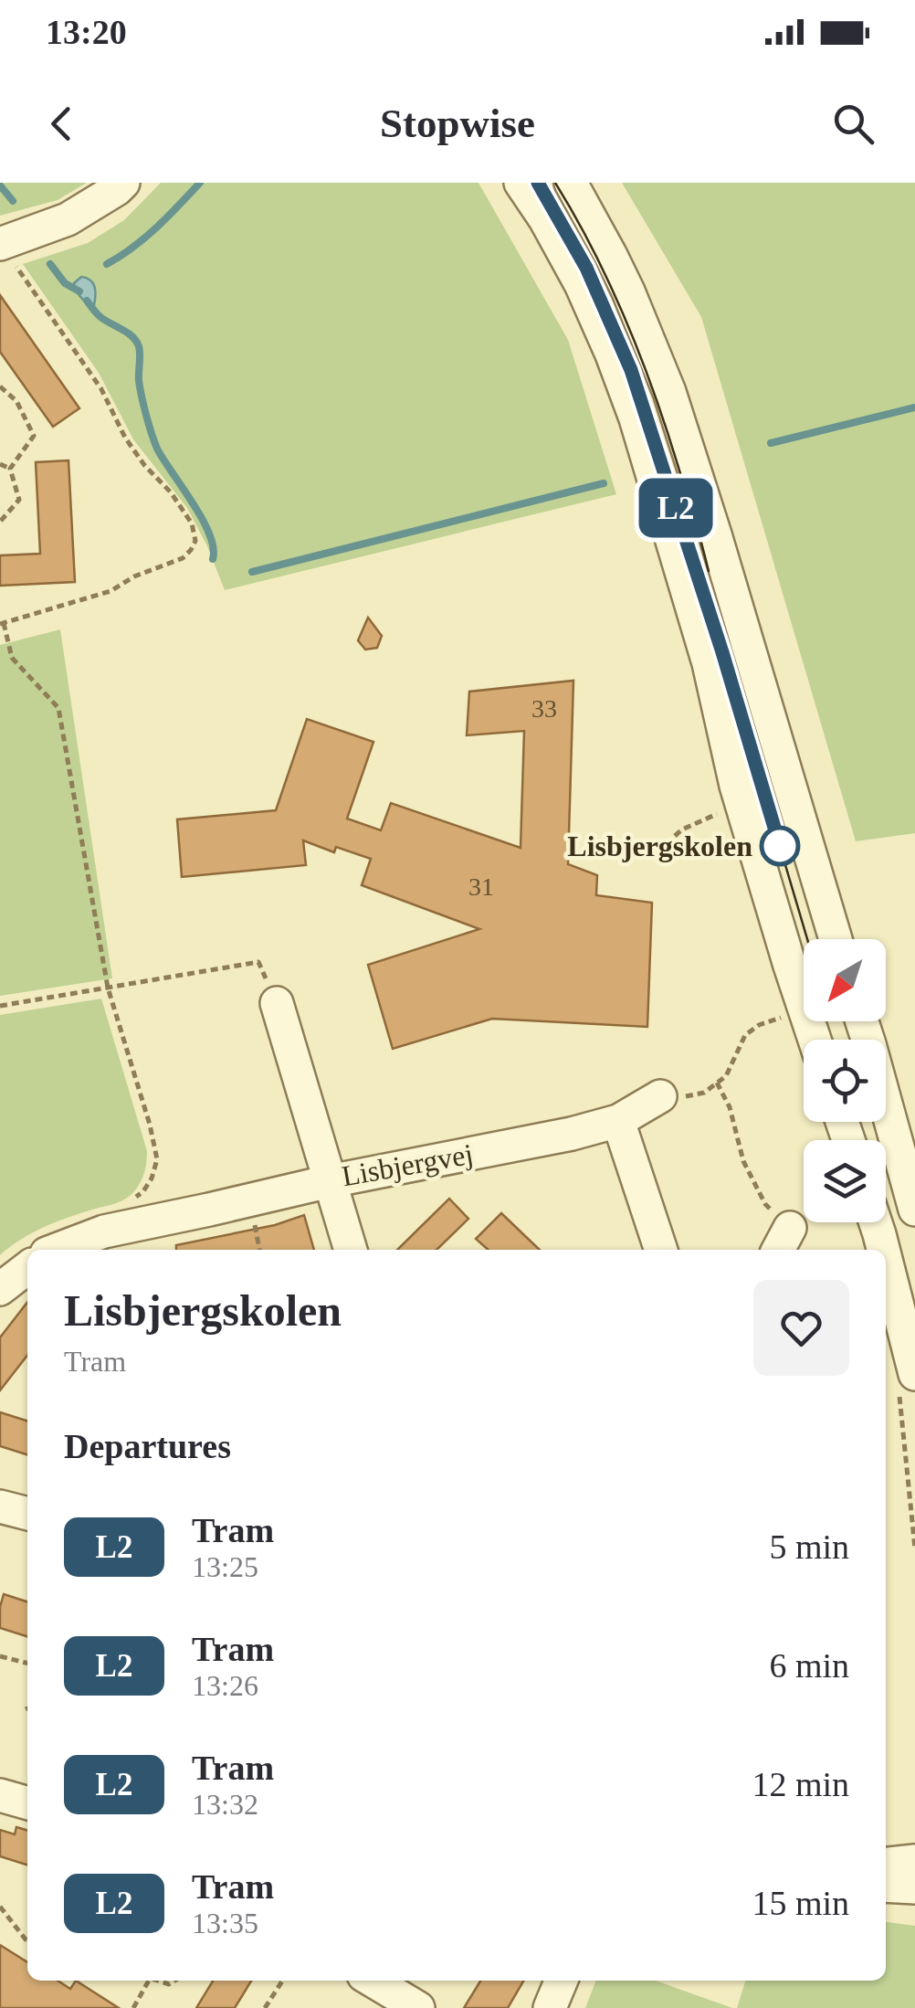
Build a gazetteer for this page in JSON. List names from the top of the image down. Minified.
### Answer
{"streets":{"street":["Lisbjergvej"]},"places":["Lisbjergskolen"],"lines":["tram line L2"],"house_numbers":["33","31"],"north":"bottom left","page":{"status":"13:20","header":"Stopwise","on_map":"L2","heading":[["Lisbjergskolen","Tram"],"Departures"],"list":[{"mark":"L2","name":"Tram","note":"13:25","value":"5 min"},{"mark":"L2","name":"Tram","note":"13:26","value":"6 min"},{"mark":"L2","name":"Tram","note":"13:32","value":"12 min"},{"mark":"L2","name":"Tram","note":"13:35","value":"15 min"}]}}
